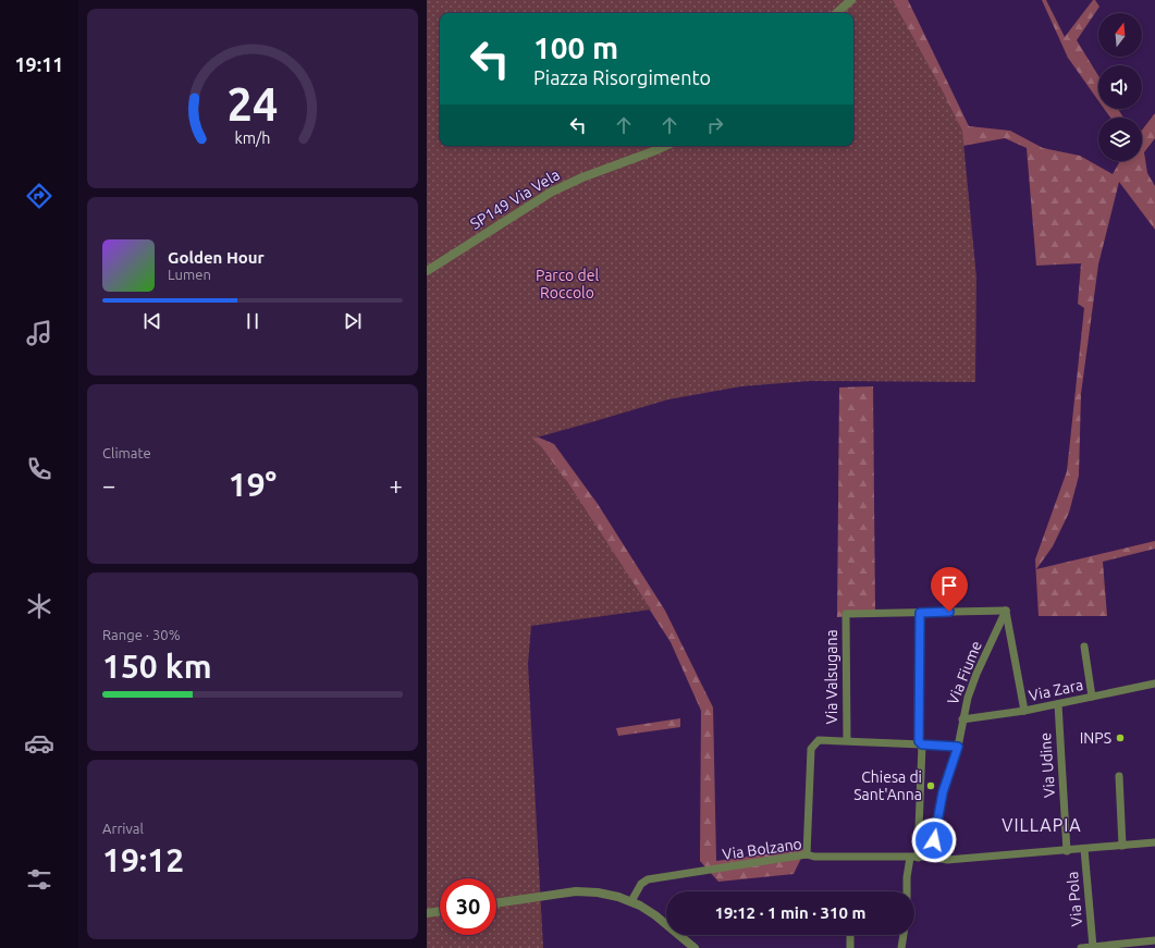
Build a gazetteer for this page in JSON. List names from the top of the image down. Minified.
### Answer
{"streets":{"street":["SP149 Via Vela","Via Fiume","Via Valsugana","Via Zara","Via Udine","Via Bolzano","Via Pola"]},"crossings":[["Via Fiume","Via Zara"],["Via Fiume","Via Bolzano"],["Via Zara","Via Udine"],["Via Udine","Via Bolzano"],["Via Bolzano","Via Pola"]],"districts":["VILLAPIA"],"parks":["Parco del Roccolo"],"places":["INPS","Chiesa di Sant'Anna"],"north":"top","page":{"tabs":"19:11","turn":["100 m","Piazza Risorgimento"],"song":["Golden Hour","Lumen"],"tile":["Climate",["Range · 30%","150 km"],["Arrival","19:12"]],"heat":["−","19°","+"],"limit":"30","trip":"19:12 · 1 min · 310 m","gauge":["24","km/h"]}}
